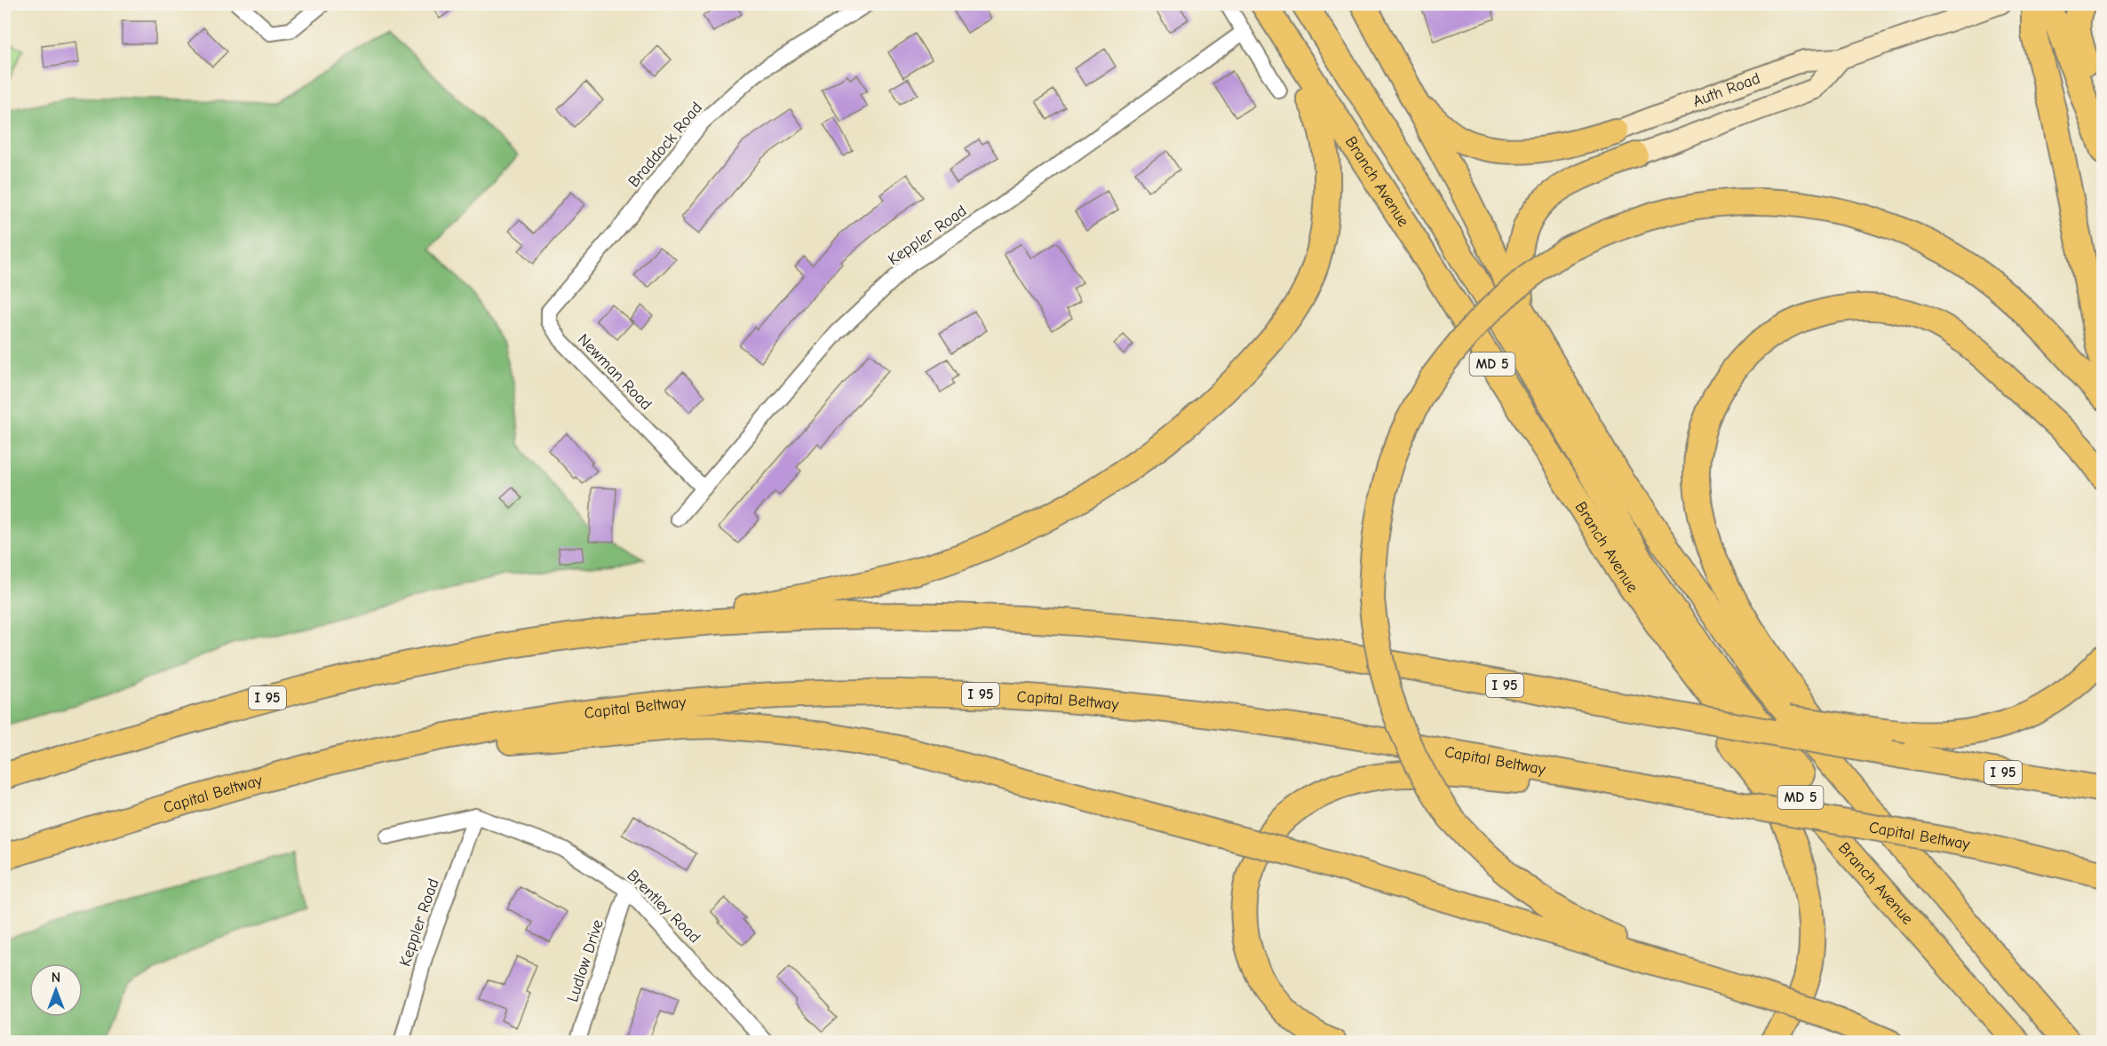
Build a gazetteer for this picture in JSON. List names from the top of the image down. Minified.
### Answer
{"streets":{"highway":["Branch Avenue","MD 5","I 95","Capital Beltway"],"main road":["Auth Road"],"street":["Braddock Road","Keppler Road","Newman Road","Brentley Road","Ludlow Drive"]},"crossings":[["Braddock Road","Newman Road"],["Keppler Road","Newman Road"],["Keppler Road","Brentley Road"],["Brentley Road","Ludlow Drive"]],"north":"top"}
